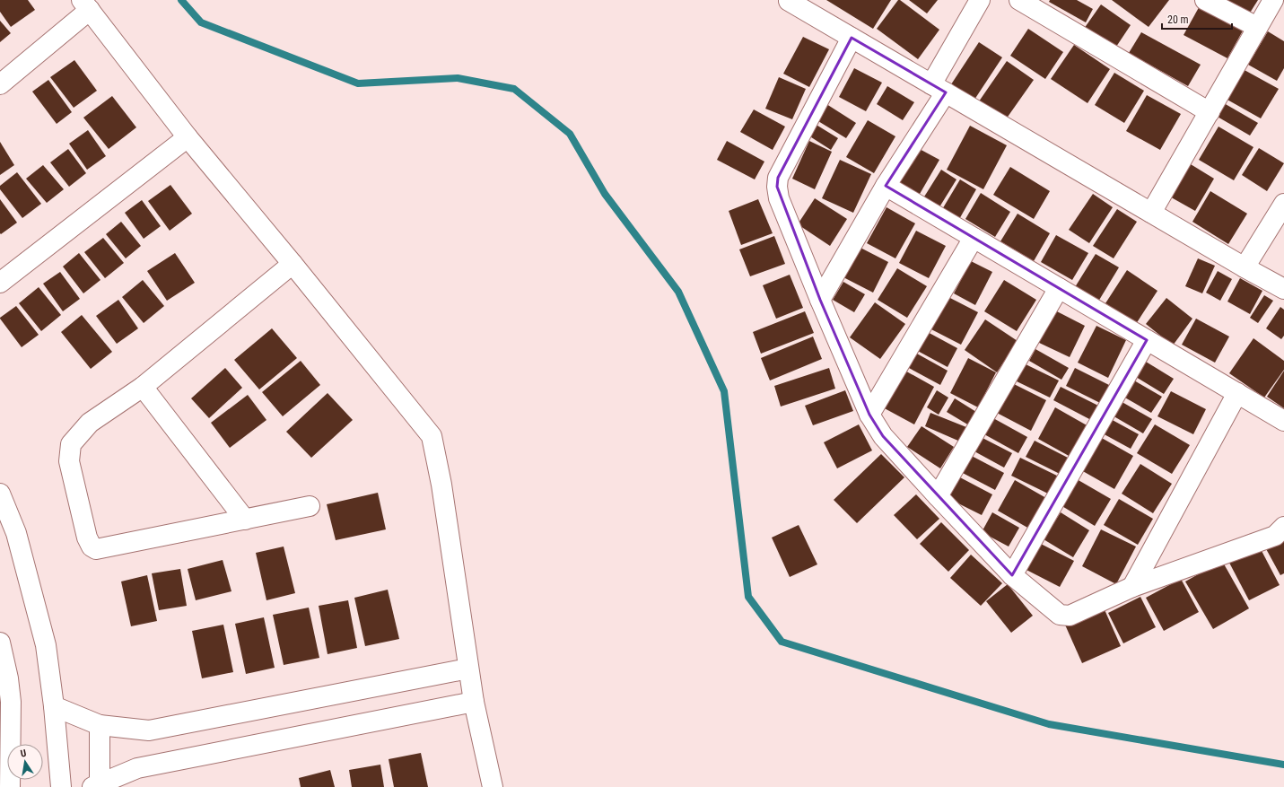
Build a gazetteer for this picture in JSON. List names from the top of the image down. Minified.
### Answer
{"scale_bar":"20 m","north":"top"}
